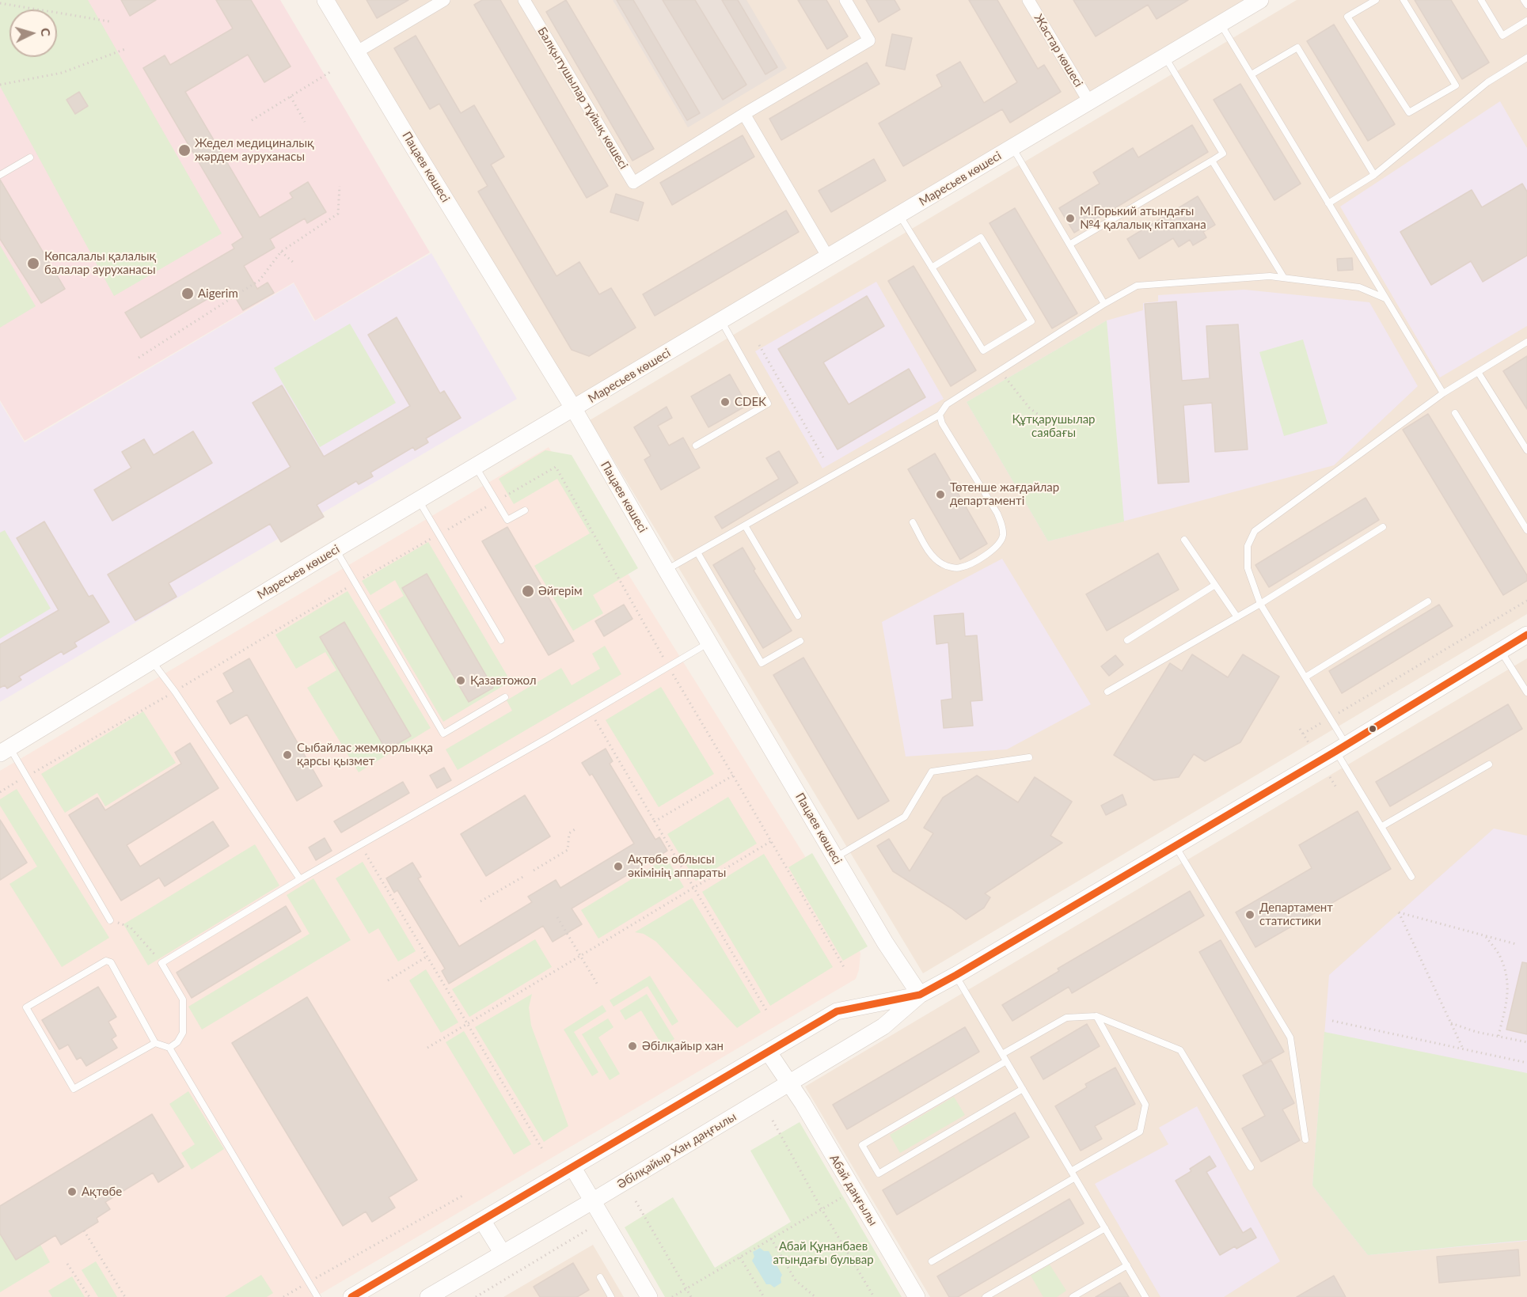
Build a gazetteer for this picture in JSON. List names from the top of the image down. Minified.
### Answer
{"streets":{"main road":["Пацаев көшесі","Маресьев көшесі","Әбілқайыр Хан даңғылы","Абай даңғылы"],"street":["Жастар көшесі","Балқытушылар тұйық көшесі"]},"crossings":[["Жастар көшесі","Маресьев көшесі"],["Пацаев көшесі","Маресьев көшесі"],["Пацаев көшесі","Әбілқайыр Хан даңғылы"],["Әбілқайыр Хан даңғылы","Абай даңғылы"]],"parks":["Құтқарушылар саябағы","Абай Құнанбаев атындағы бульвар"],"places":["Жедел медициналық жәрдем ауруханасы","М.Горький атындағы №4 қалалық кітапхана","Көпсалалы қалалық балалар ауруханасы","Aigerim","CDEK","Төтенше жағдайлар департаменті","Әйгерім","Қазавтожол","Сыбайлас жемқорлыққа қарсы қызмет","Ақтөбе облысы әкімінің аппараты","Департамент статистики","Әбілқайыр хан","Ақтөбе"],"north":"right"}
